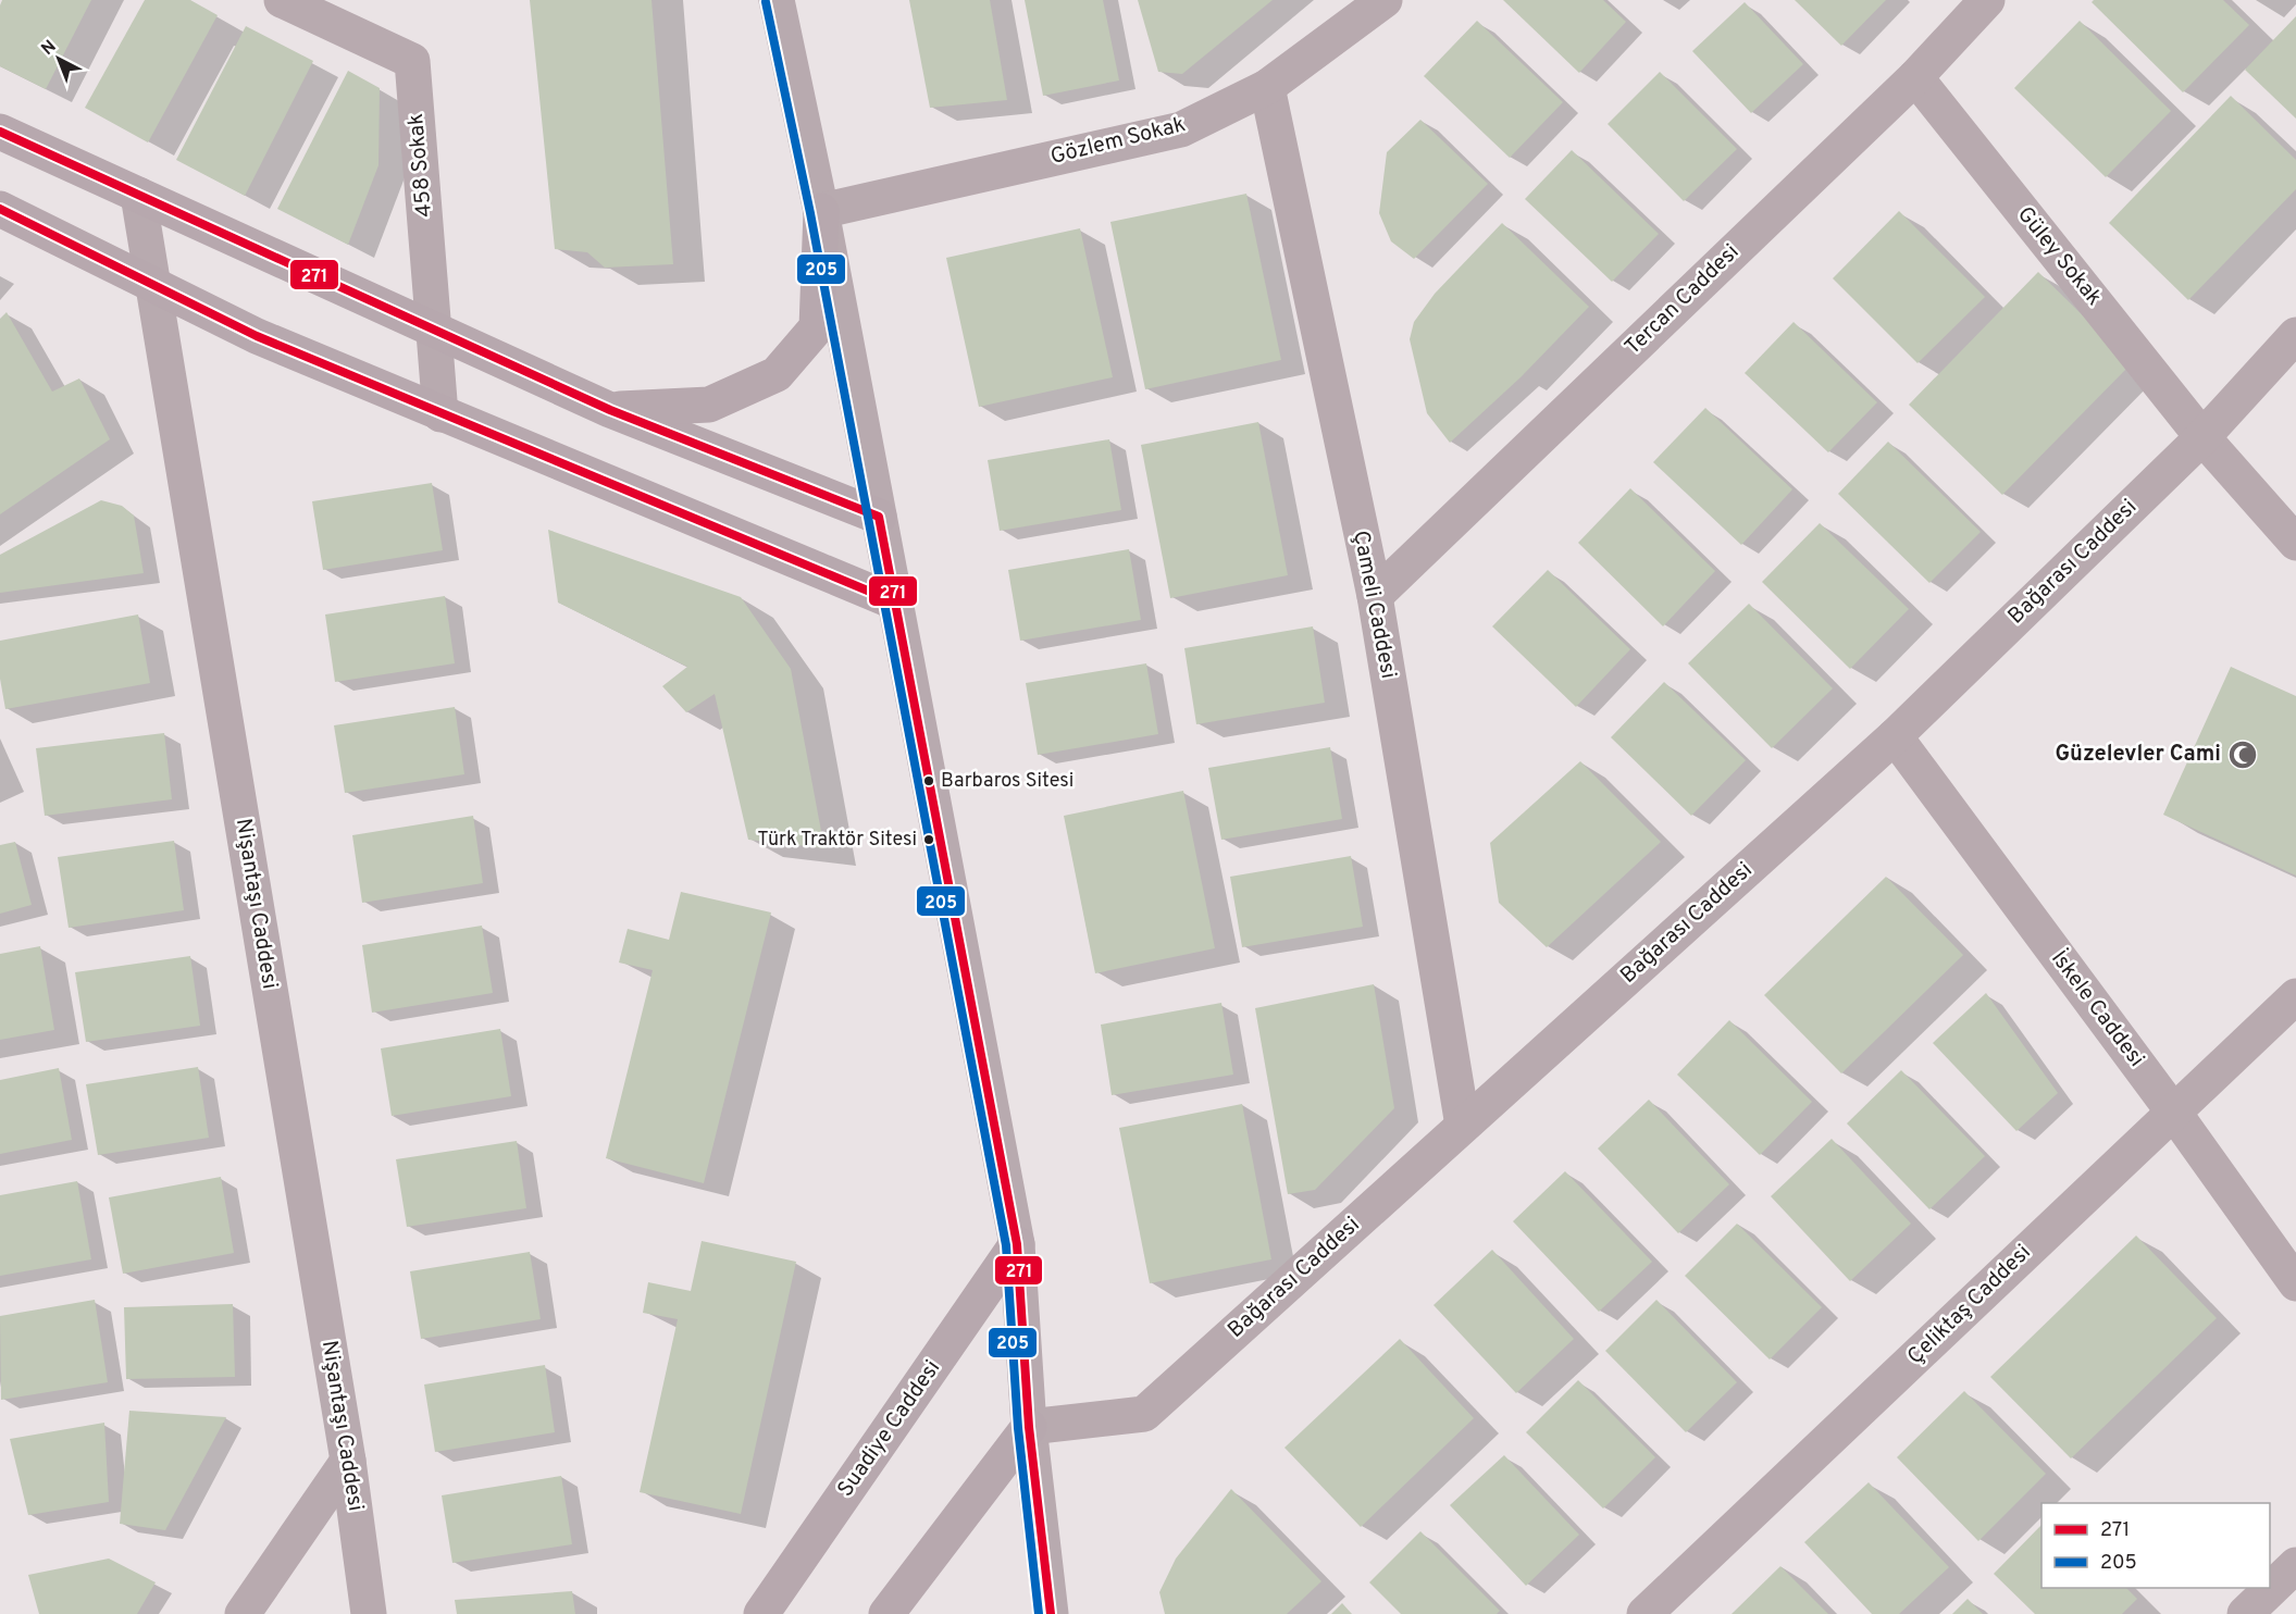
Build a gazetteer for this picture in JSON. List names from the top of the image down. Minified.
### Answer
{"streets":{"main road":["Suadiye Caddesi"],"street":["Gözlem Sokak","458 Sokak","Güley Sokak","Tercan Caddesi","Bağarası Caddesi","Çameli Caddesi","Nişantaşı Caddesi","İskele Caddesi","Çeliktaş Caddesi"]},"crossings":[["Gözlem Sokak","Çameli Caddesi"],["Güley Sokak","Tercan Caddesi"],["Güley Sokak","Bağarası Caddesi"],["Tercan Caddesi","Çameli Caddesi"],["Bağarası Caddesi","Çameli Caddesi"],["Bağarası Caddesi","İskele Caddesi"],["İskele Caddesi","Çeliktaş Caddesi"]],"places":{"mosque":["Güzelevler Cami"],"other":["Barbaros Sitesi","Türk Traktör Sitesi"]},"lines":["transit line 205","transit line 271"],"legend":["271","205"],"north":"top left"}
